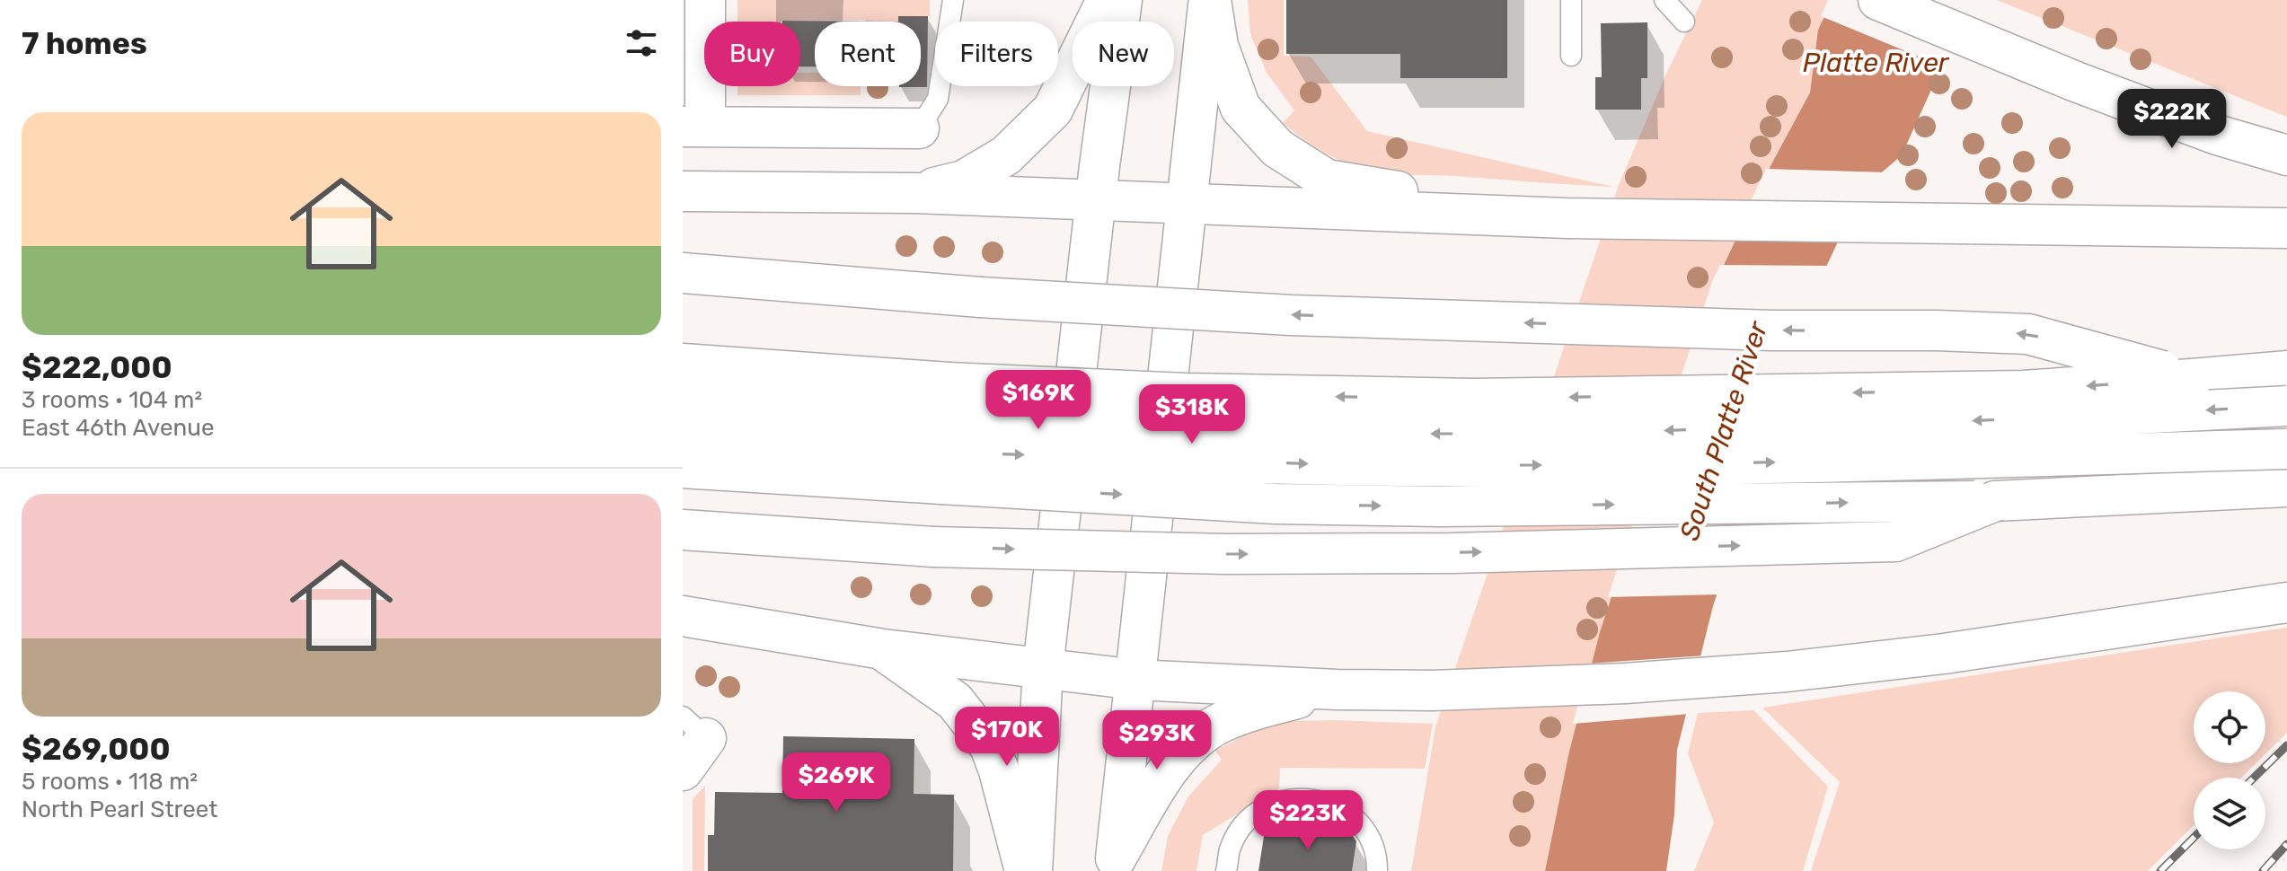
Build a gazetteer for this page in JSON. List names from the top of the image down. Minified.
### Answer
{"water":["Platte River","South Platte River"],"page":{"heading":"7 homes","chip":["Buy","Rent","Filters","New"],"list":[{"name":"$222,000","note":"3 rooms · 104 m² · East 46th Avenue"},{"name":"$269,000","note":"5 rooms · 118 m² · North Pearl Street"}],"price":["$222K","$169K","$318K","$170K","$293K","$269K","$223K"]}}
